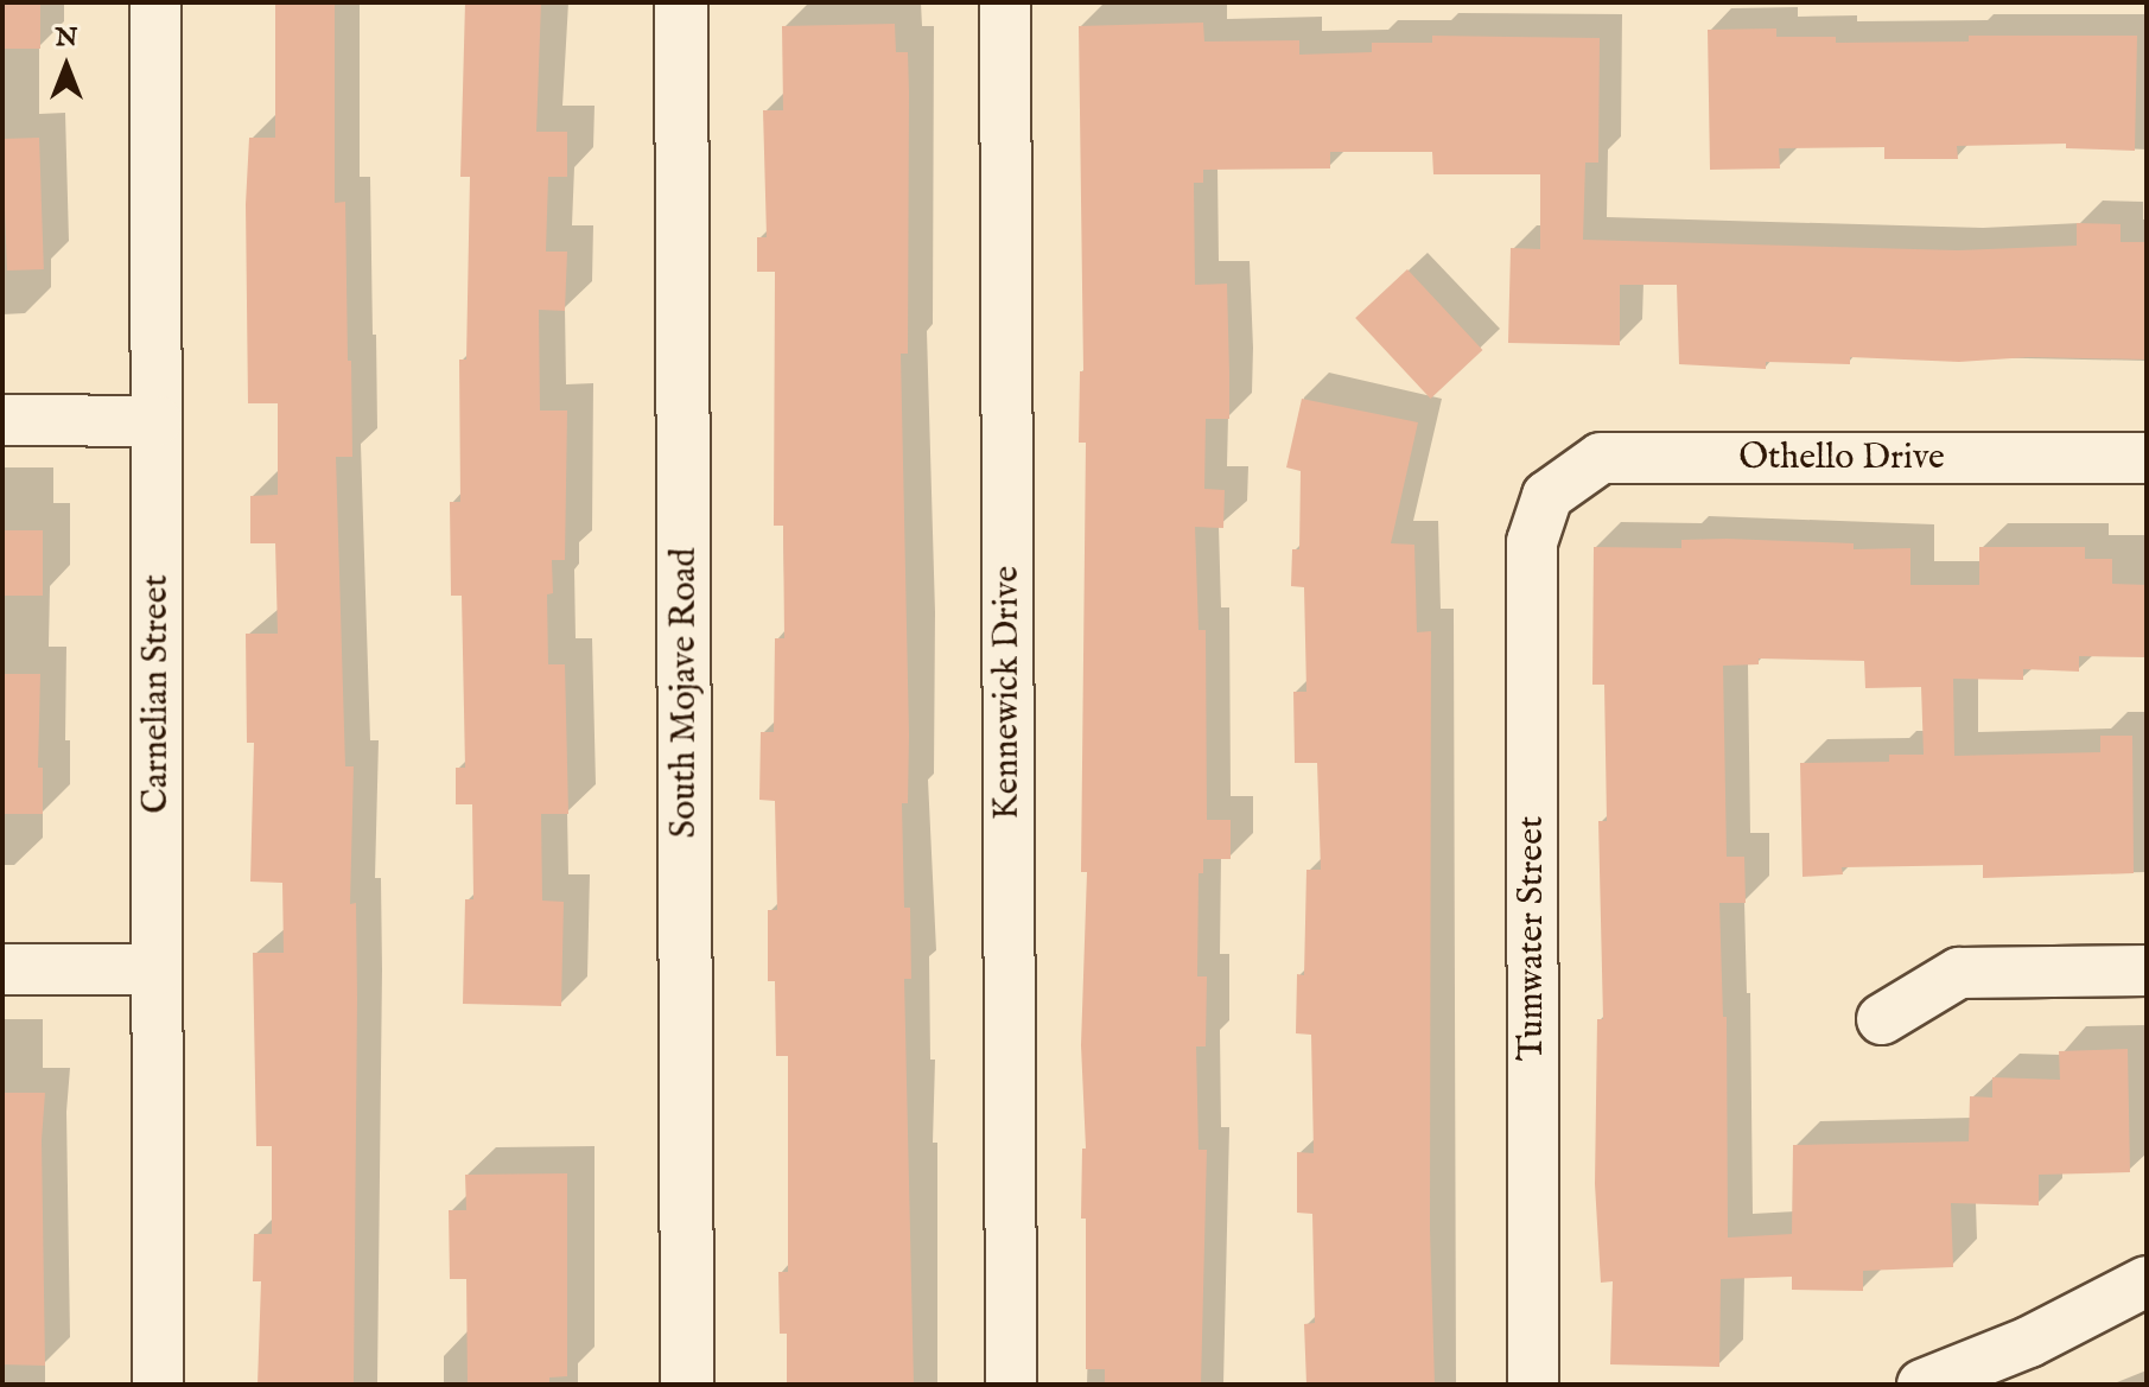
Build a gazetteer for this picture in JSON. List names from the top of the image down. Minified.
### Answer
{"streets":{"street":["Othello Drive","South Mojave Road","Kennewick Drive","Carnelian Street","Tumwater Street"]},"crossings":[["Othello Drive","Tumwater Street"]],"north":"top"}
